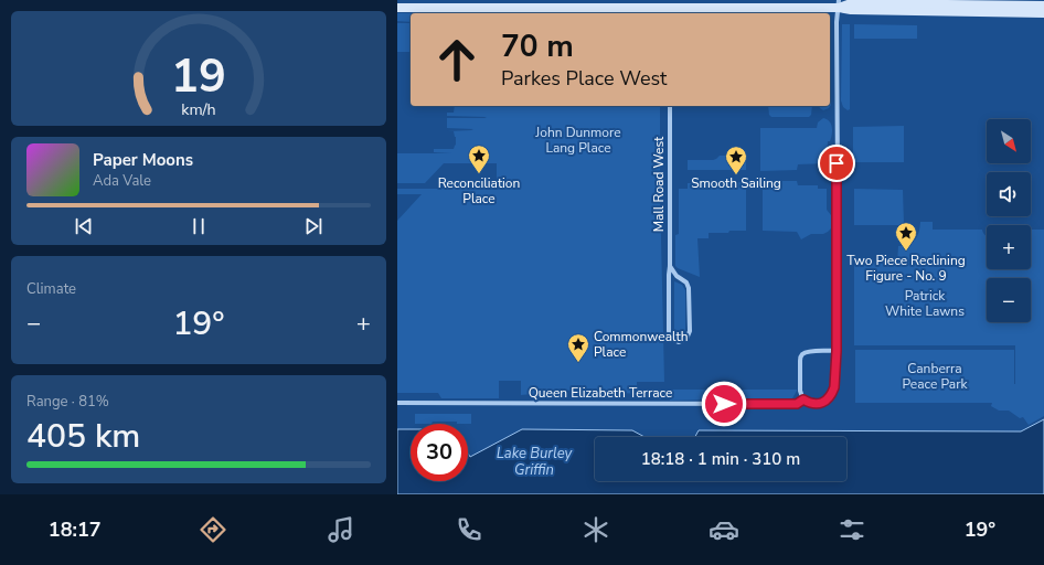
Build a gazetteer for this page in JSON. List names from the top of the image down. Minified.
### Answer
{"streets":{"street":["Mall Road West","Queen Elizabeth Terrace"]},"water":["Lake Burley Griffin"],"parks":["John Dunmore Lang Place","Patrick White Lawns","Canberra Peace Park"],"places":{"place":["Reconciliation Place","Smooth Sailing","Two Piece Reclining Figure - No. 9","Commonwealth Place"]},"north":"bottom right","page":{"turn":["70 m","Parkes Place West"],"map_buttons":["+","−"],"song":["Paper Moons","Ada Vale"],"tile":["Climate",["Range · 81%","405 km"]],"heat":["−","19°","+"],"limit":"30","trip":"18:18 · 1 min · 310 m","tabs":["18:17","19°"],"gauge":["19","km/h"]}}
